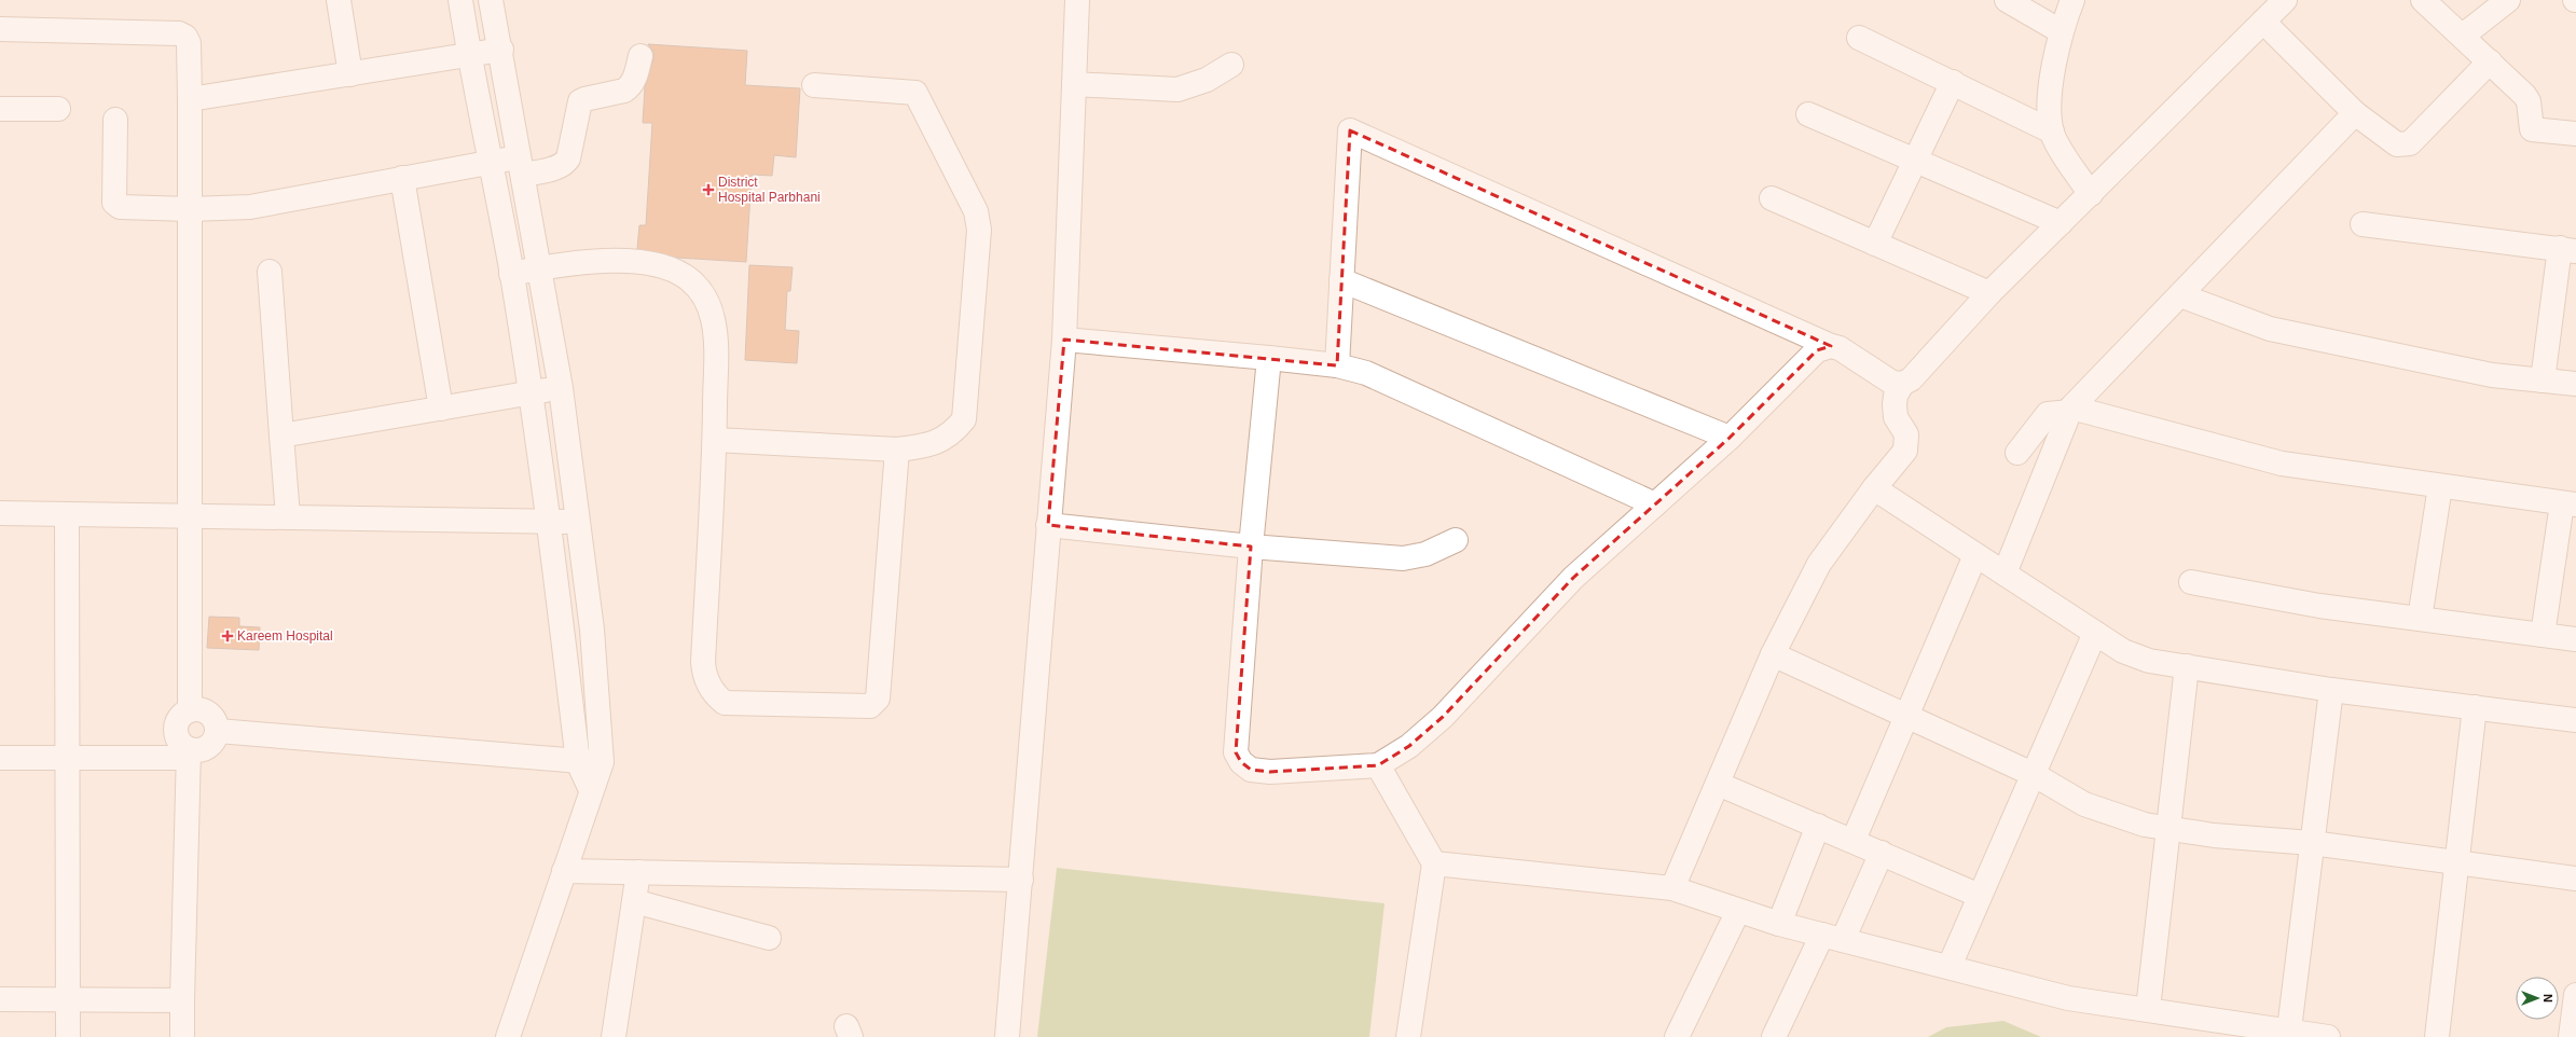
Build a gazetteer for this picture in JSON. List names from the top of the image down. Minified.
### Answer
{"places":{"health":["District Hospital Parbhani","Kareem Hospital"]},"north":"right"}
